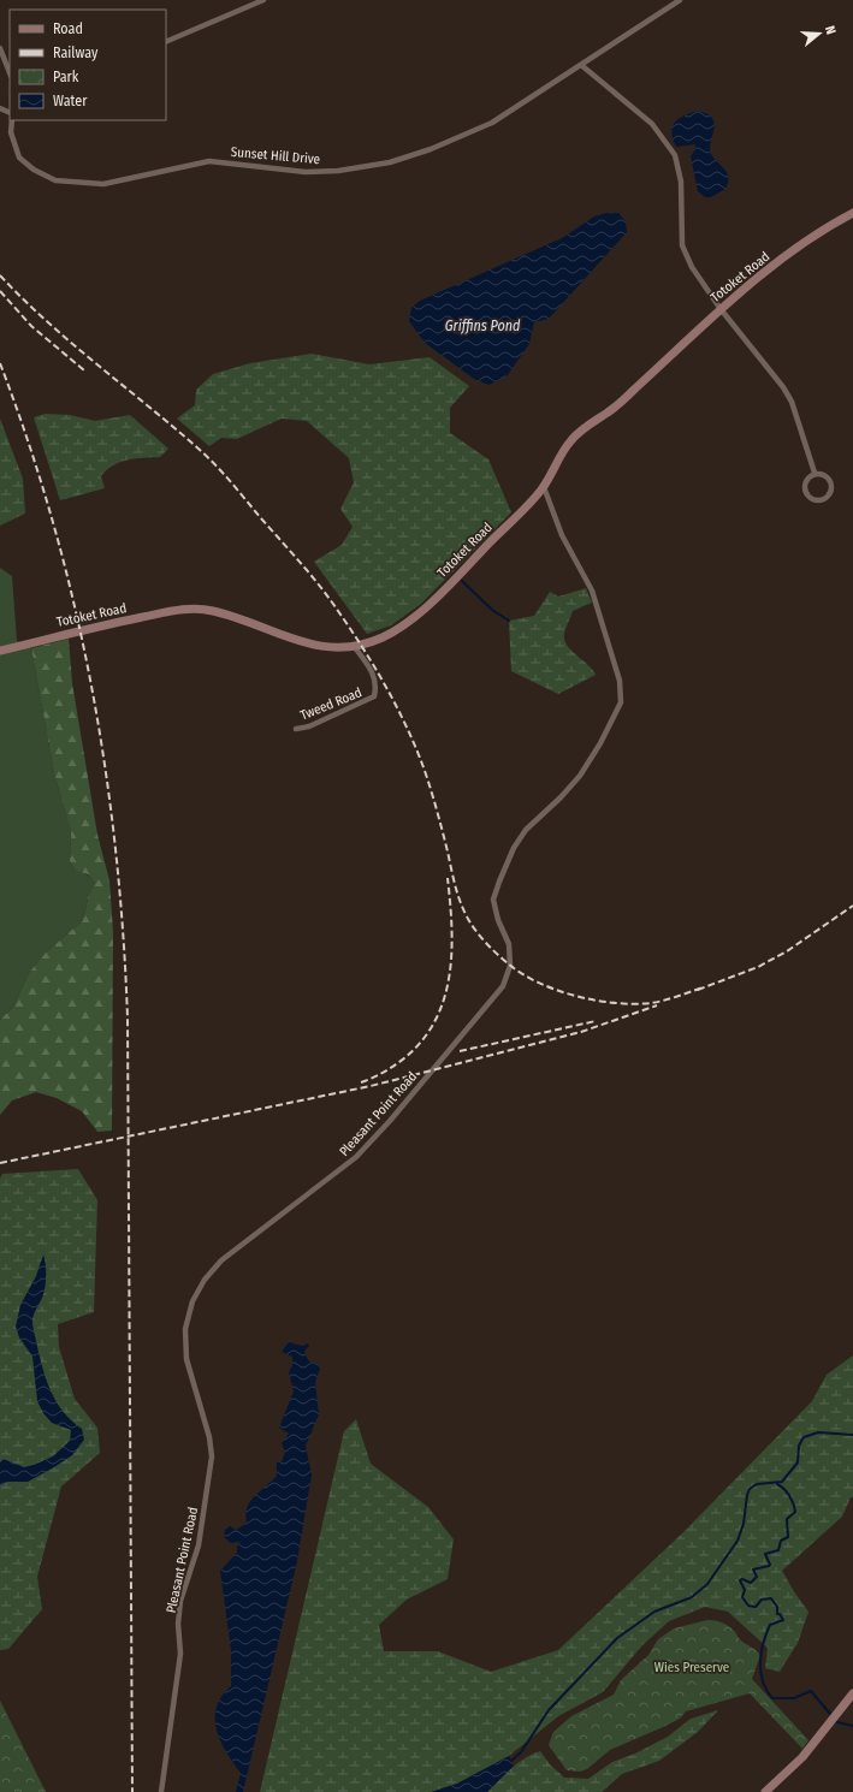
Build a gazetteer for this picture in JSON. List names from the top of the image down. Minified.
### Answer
{"streets":{"main road":["Totoket Road"],"street":["Sunset Hill Drive","Tweed Road","Pleasant Point Road"]},"crossings":[["Totoket Road","Tweed Road"],["Totoket Road","Pleasant Point Road"]],"water":["Griffins Pond"],"parks":["Wies Preserve"],"legend":["Road","Railway","Park","Water"],"north":"right"}
